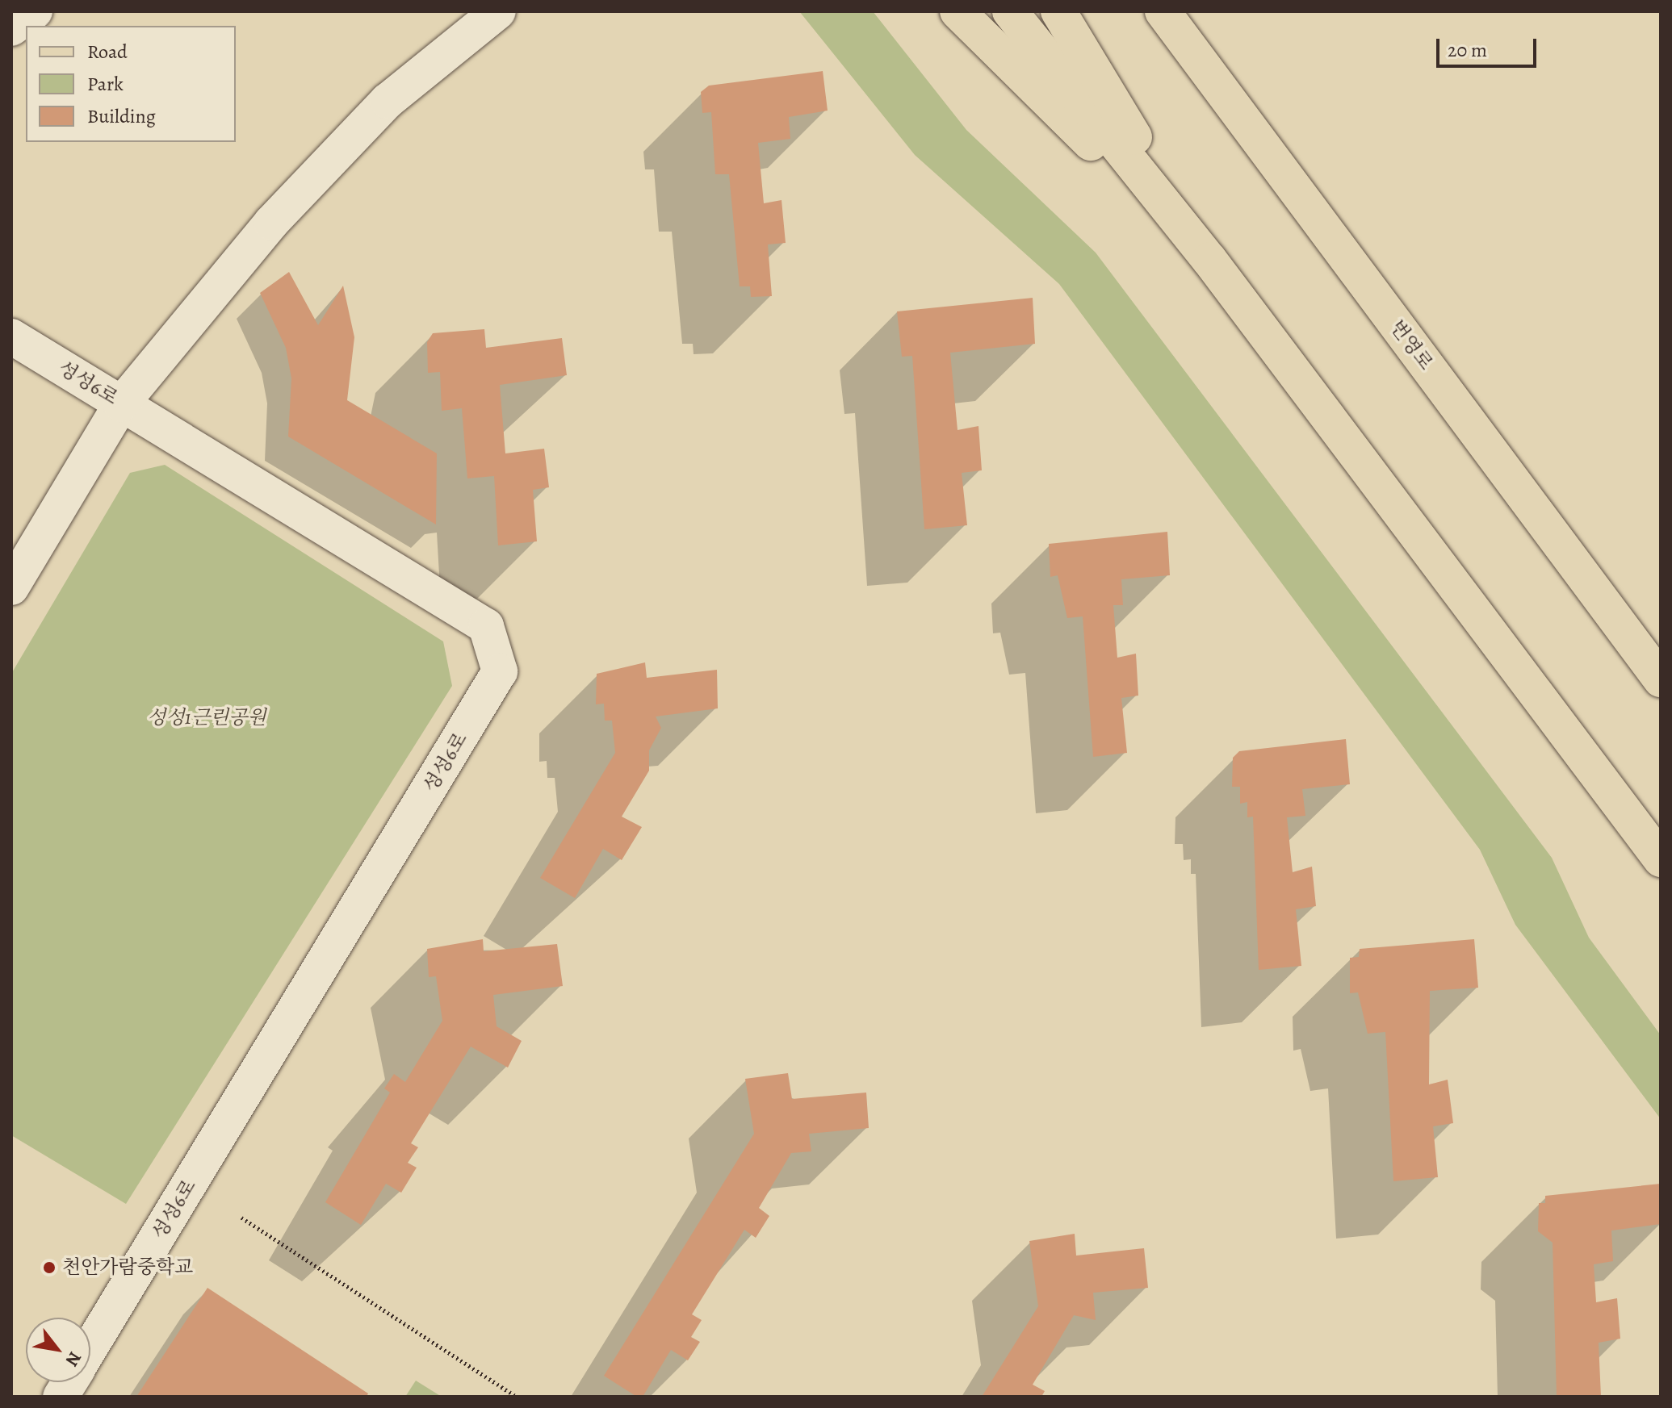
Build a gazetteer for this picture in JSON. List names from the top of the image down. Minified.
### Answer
{"streets":{"main road":["번영로"],"street":["성성6로"]},"parks":["성성1근린공원"],"places":["천안가람중학교"],"legend":["Road","Park","Building"],"scale_bar":"20 m","north":"bottom right"}
